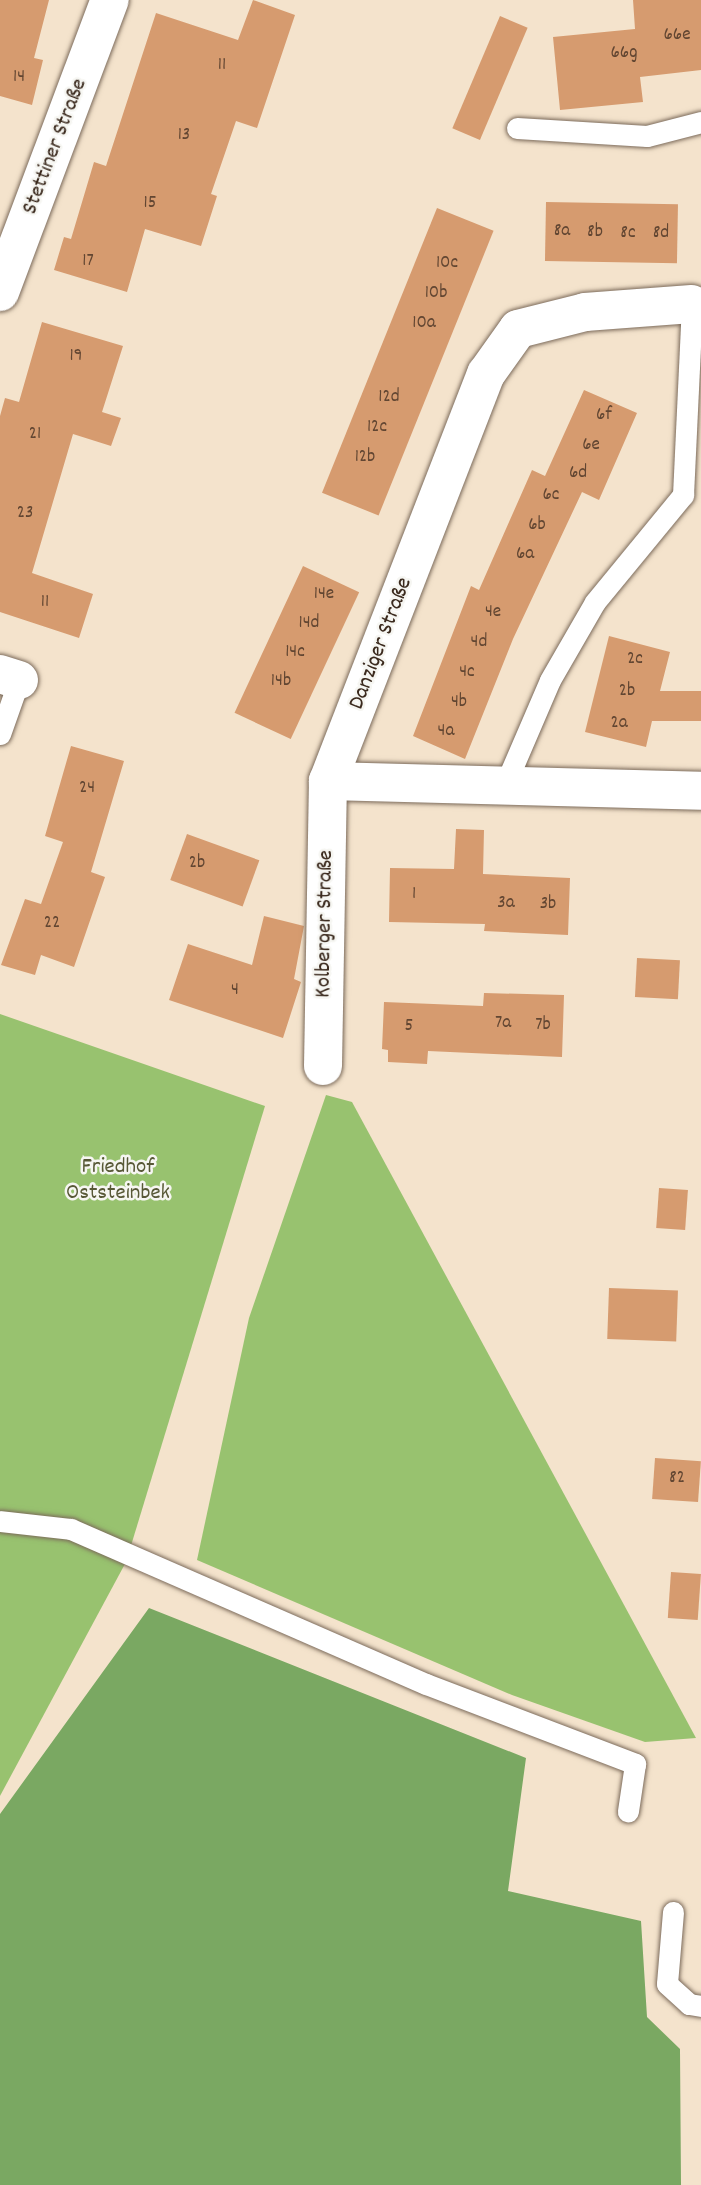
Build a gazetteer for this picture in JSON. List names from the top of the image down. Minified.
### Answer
{"streets":{"street":["Stettiner Straße","Danziger Straße","Kolberger Straße"]},"crossings":[["Danziger Straße","Kolberger Straße"]],"parks":["Friedhof Oststeinbek"],"house_numbers":["66e","66g","11","14","13","15","8a","8b","8c","8d","17","10c","10b","10a","19","12d","6f","12c","21","6e","12b","6d","6c","23","6b","6a","14e","11","4e","14d","4d","14c","2c","4c","14b","2b","4b","2a","4a","24","2b","1","3a","3b","22","4","7a","7b","5","82"]}
